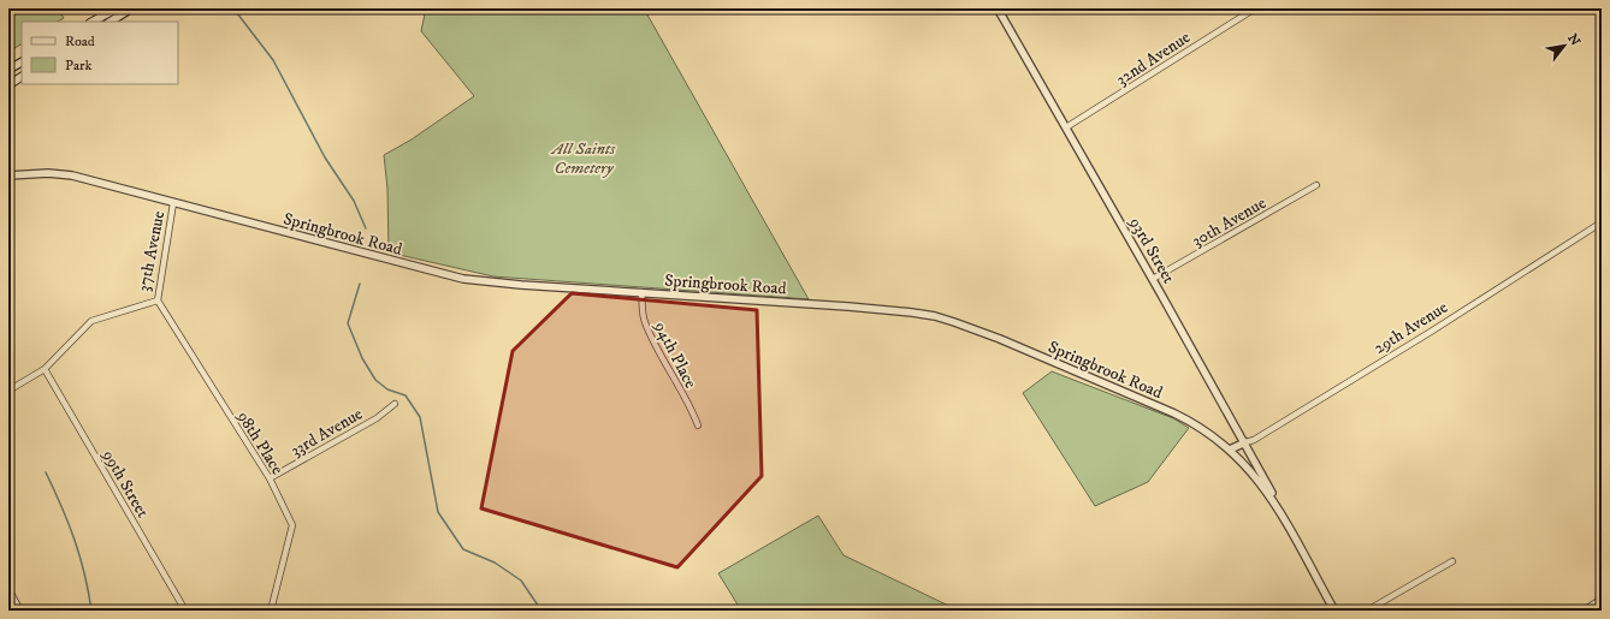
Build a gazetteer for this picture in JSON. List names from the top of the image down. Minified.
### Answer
{"streets":{"street":["32nd Avenue","30th Avenue","Springbrook Road","93rd Street","37th Avenue","29th Avenue","94th Place","33rd Avenue","98th Place","99th Street"]},"crossings":[["32nd Avenue","93rd Street"],["30th Avenue","93rd Street"],["Springbrook Road","93rd Street"],["Springbrook Road","37th Avenue"],["Springbrook Road","29th Avenue"],["Springbrook Road","94th Place"],["93rd Street","29th Avenue"],["37th Avenue","98th Place"],["37th Avenue","99th Street"],["33rd Avenue","98th Place"]],"parks":["All Saints Cemetery"],"legend":["Road","Park"],"north":"top right"}
